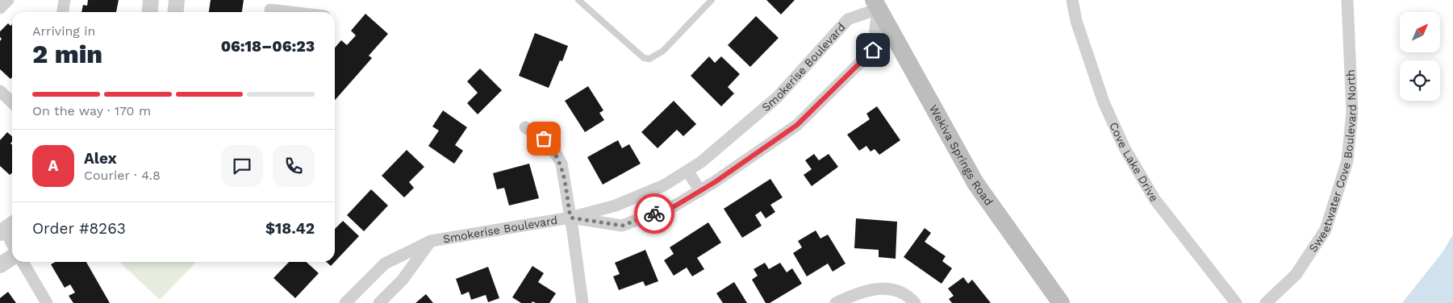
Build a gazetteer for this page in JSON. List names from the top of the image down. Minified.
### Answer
{"streets":{"main road":["Wekiva Springs Road"],"street":["Smokerise Boulevard","Sweetwater Cove Boulevard North","Cove Lake Drive"]},"crossings":[["Smokerise Boulevard","Wekiva Springs Road"]],"north":"top right","page":{"heading":["2 min","Arriving in","06:18–06:23"],"panel":["Alex","Courier · 4.8","Order #8263","$18.42"],"bar":"On the way · 170 m","round":"A"}}
